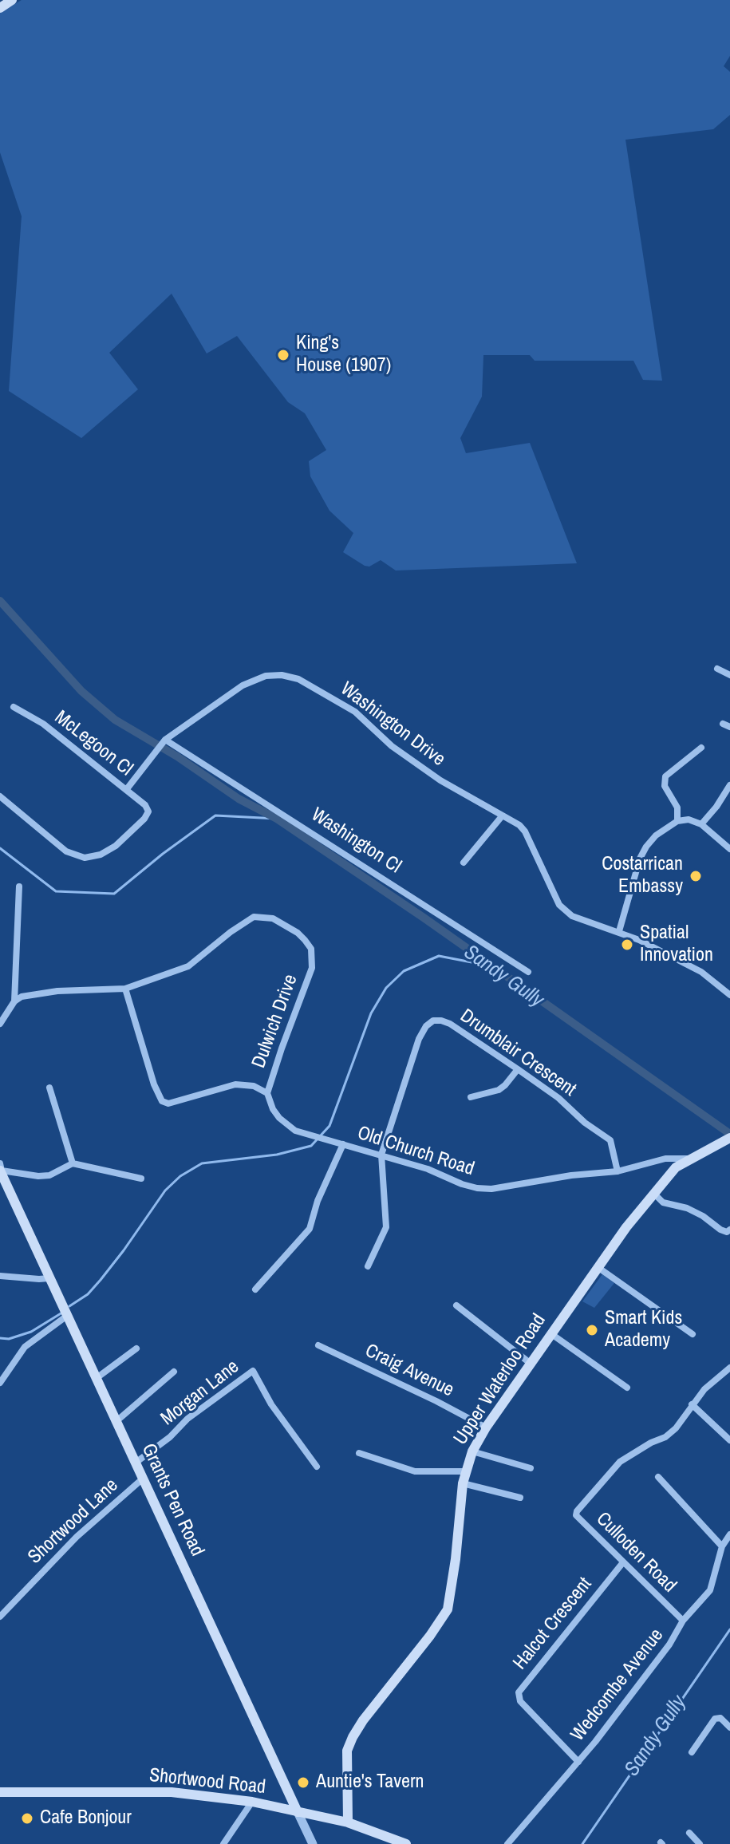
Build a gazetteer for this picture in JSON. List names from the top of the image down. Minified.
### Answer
{"streets":{"main road":["Upper Waterloo Road","Grants Pen Road","Shortwood Road"],"street":["Washington Drive","McLegoon Cl","Washington Cl","Dulwich Drive","Drumblair Crescent","Old Church Road","Craig Avenue","Morgan Lane","Shortwood Lane","Culloden Road","Halcot Crescent","Wedcombe Avenue"]},"crossings":[["Washington Drive","McLegoon Cl"],["Washington Drive","Washington Cl"],["Dulwich Drive","Old Church Road"],["Drumblair Crescent","Old Church Road"],["Old Church Road","Upper Waterloo Road"],["Craig Avenue","Upper Waterloo Road"],["Upper Waterloo Road","Shortwood Road"],["Morgan Lane","Grants Pen Road"],["Grants Pen Road","Shortwood Lane"],["Grants Pen Road","Shortwood Road"],["Culloden Road","Halcot Crescent"],["Culloden Road","Wedcombe Avenue"],["Halcot Crescent","Wedcombe Avenue"]],"water":["Sandy Gully"],"places":["King's House (1907)","Costarrican Embassy","Spatial Innovation","Smart Kids Academy","Auntie's Tavern","Cafe Bonjour"]}
